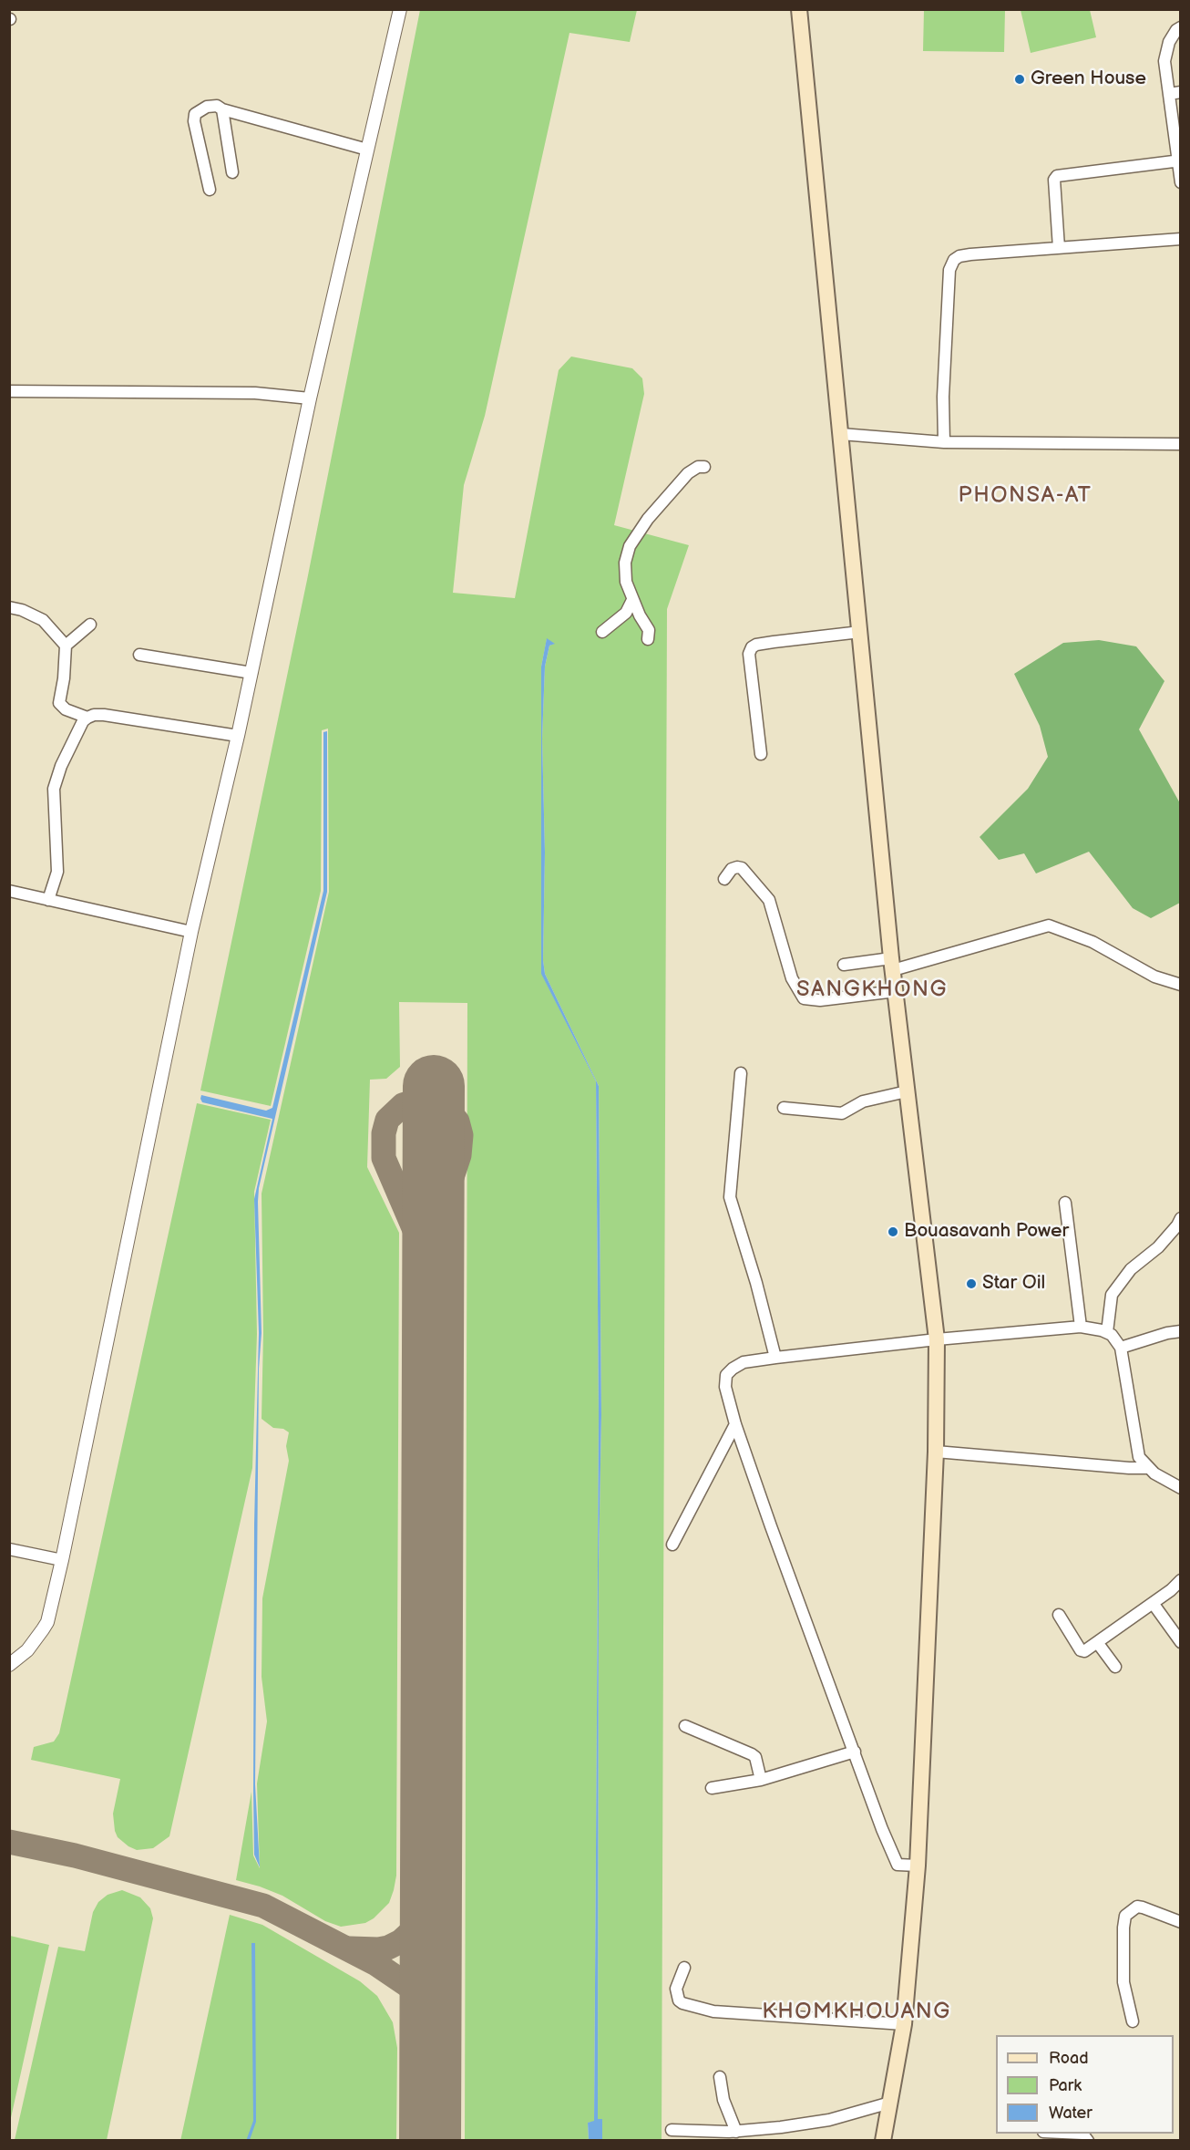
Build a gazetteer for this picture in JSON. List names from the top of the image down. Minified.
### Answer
{"districts":["PHONSA-AT","SANGKHONG","KHOMKHOUANG"],"places":["Green House","Bouasavanh Power","Star Oil"],"legend":["Road","Park","Water"]}
